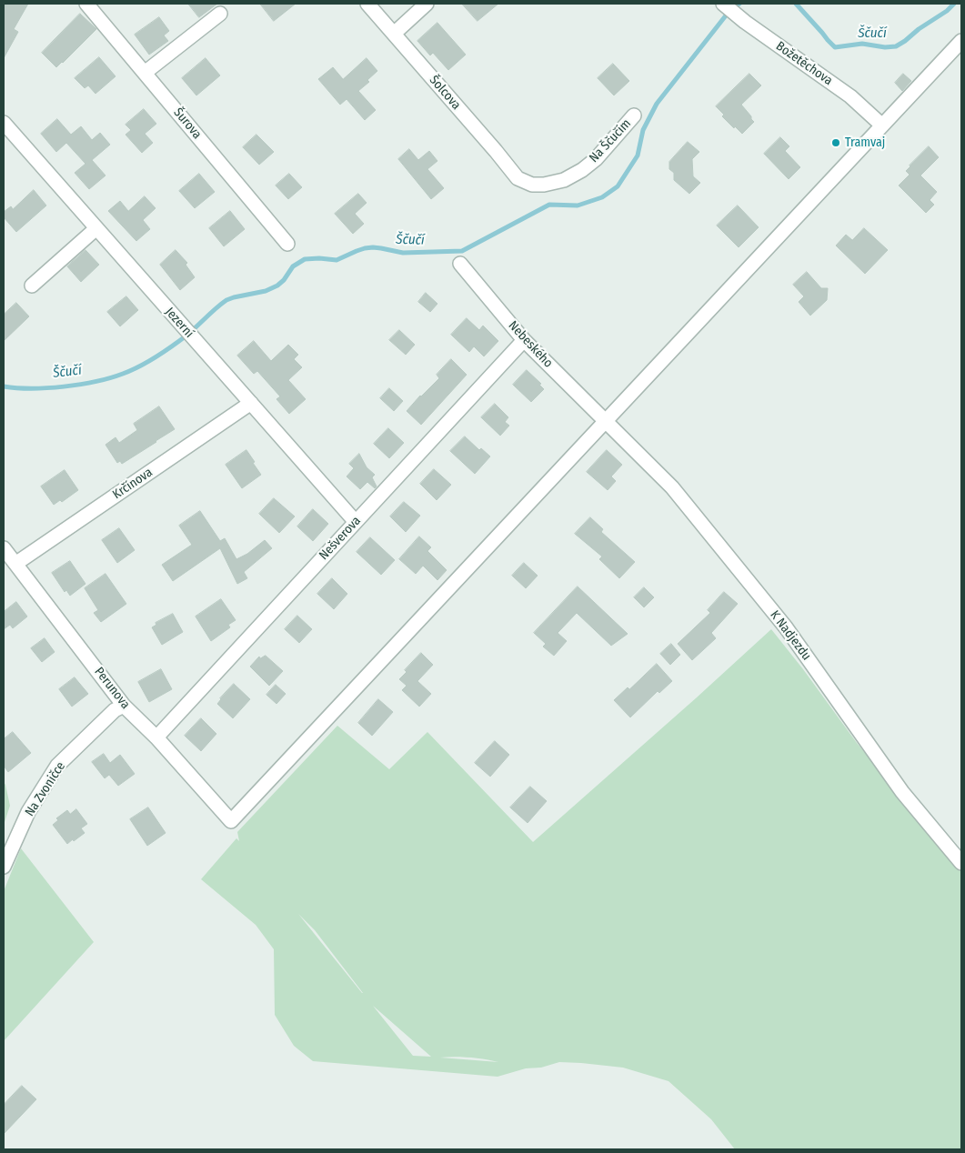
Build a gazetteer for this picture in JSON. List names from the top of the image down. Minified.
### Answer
{"streets":{"street":["Božetěchova","Šolcova","Šurova","Na Ščučím","Jezerní","Nebeského","Krčínova","Nešverova","K Nadjezdu","Perunova","Na Zvoničce"]},"crossings":[["Šolcova","Na Ščučím"],["Jezerní","Krčínova"],["Jezerní","Nešverova"],["Nebeského","Nešverova"],["Nebeského","K Nadjezdu"],["Nebeského","Perunova"],["Krčínova","Perunova"],["Nešverova","Perunova"],["K Nadjezdu","Perunova"],["Perunova","Na Zvoničce"]],"water":["Ščučí"],"places":["Tramvaj"]}
